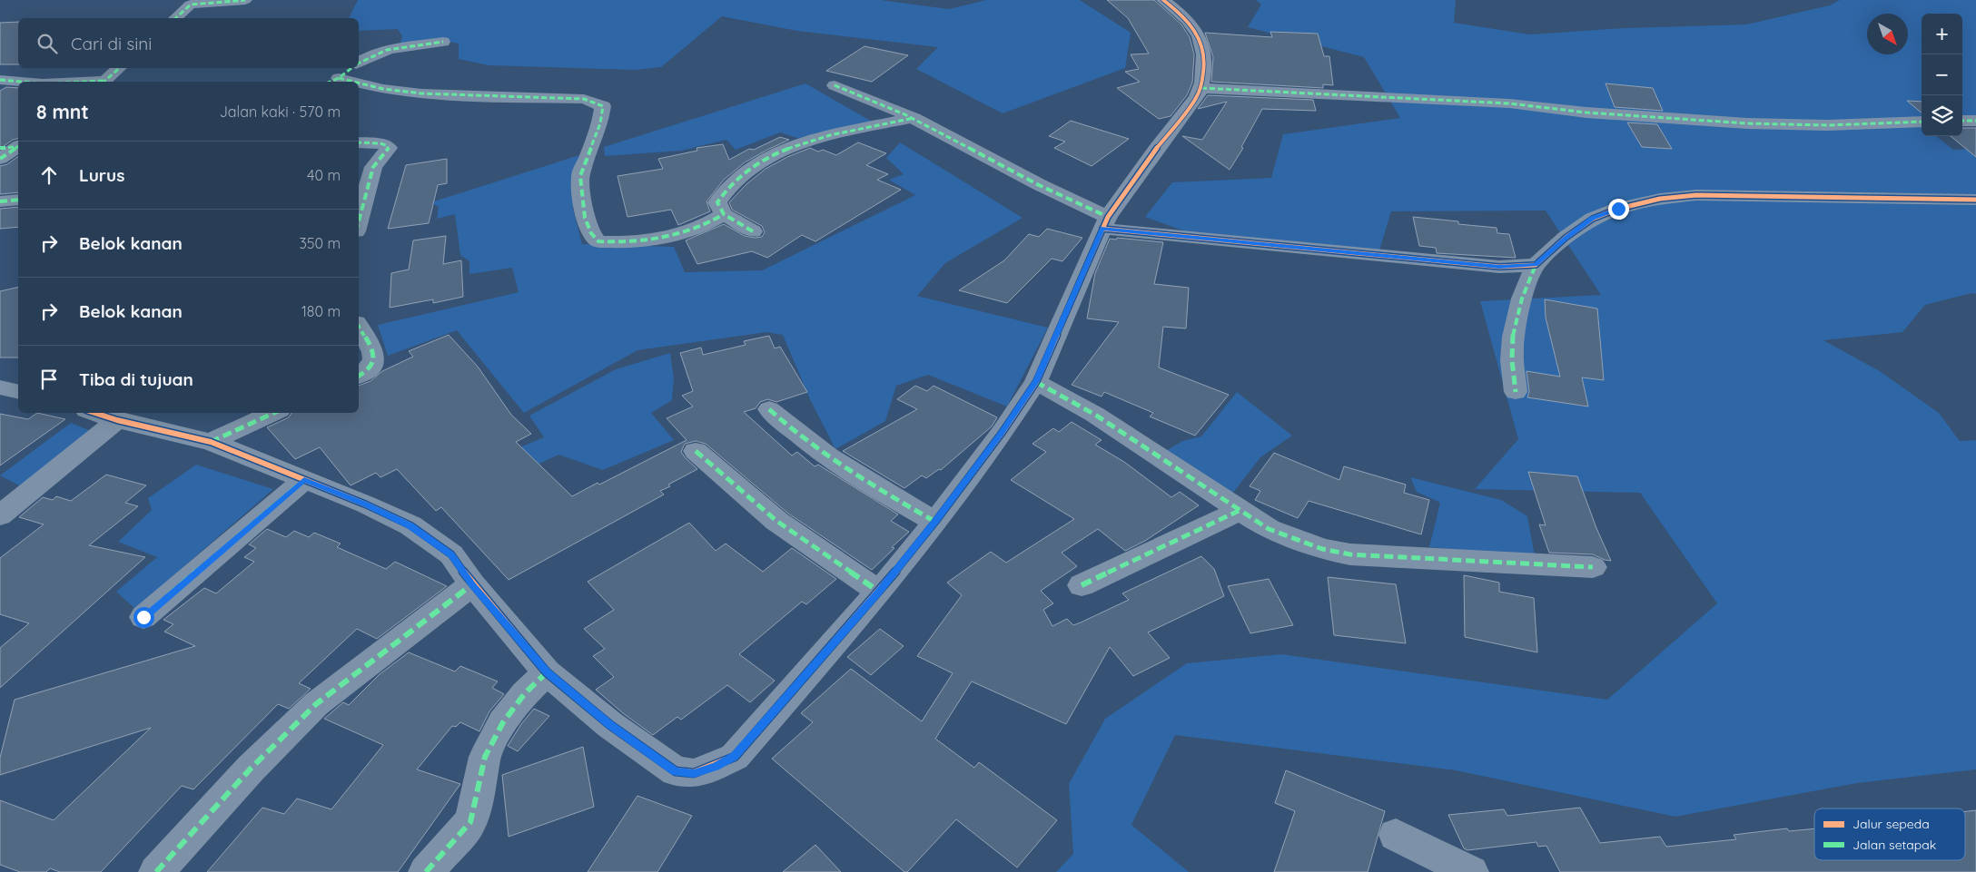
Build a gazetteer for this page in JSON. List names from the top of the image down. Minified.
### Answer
{"legend":["Jalur sepeda","Jalan setapak"],"north":"bottom right","page":{"map_buttons":["+","−"],"search":"Cari di sini","heading":["8 mnt","Jalan kaki · 570 m"],"list":[["Lurus","40 m"],["Belok kanan","350 m"],["Belok kanan","180 m"],"Tiba di tujuan"]}}
